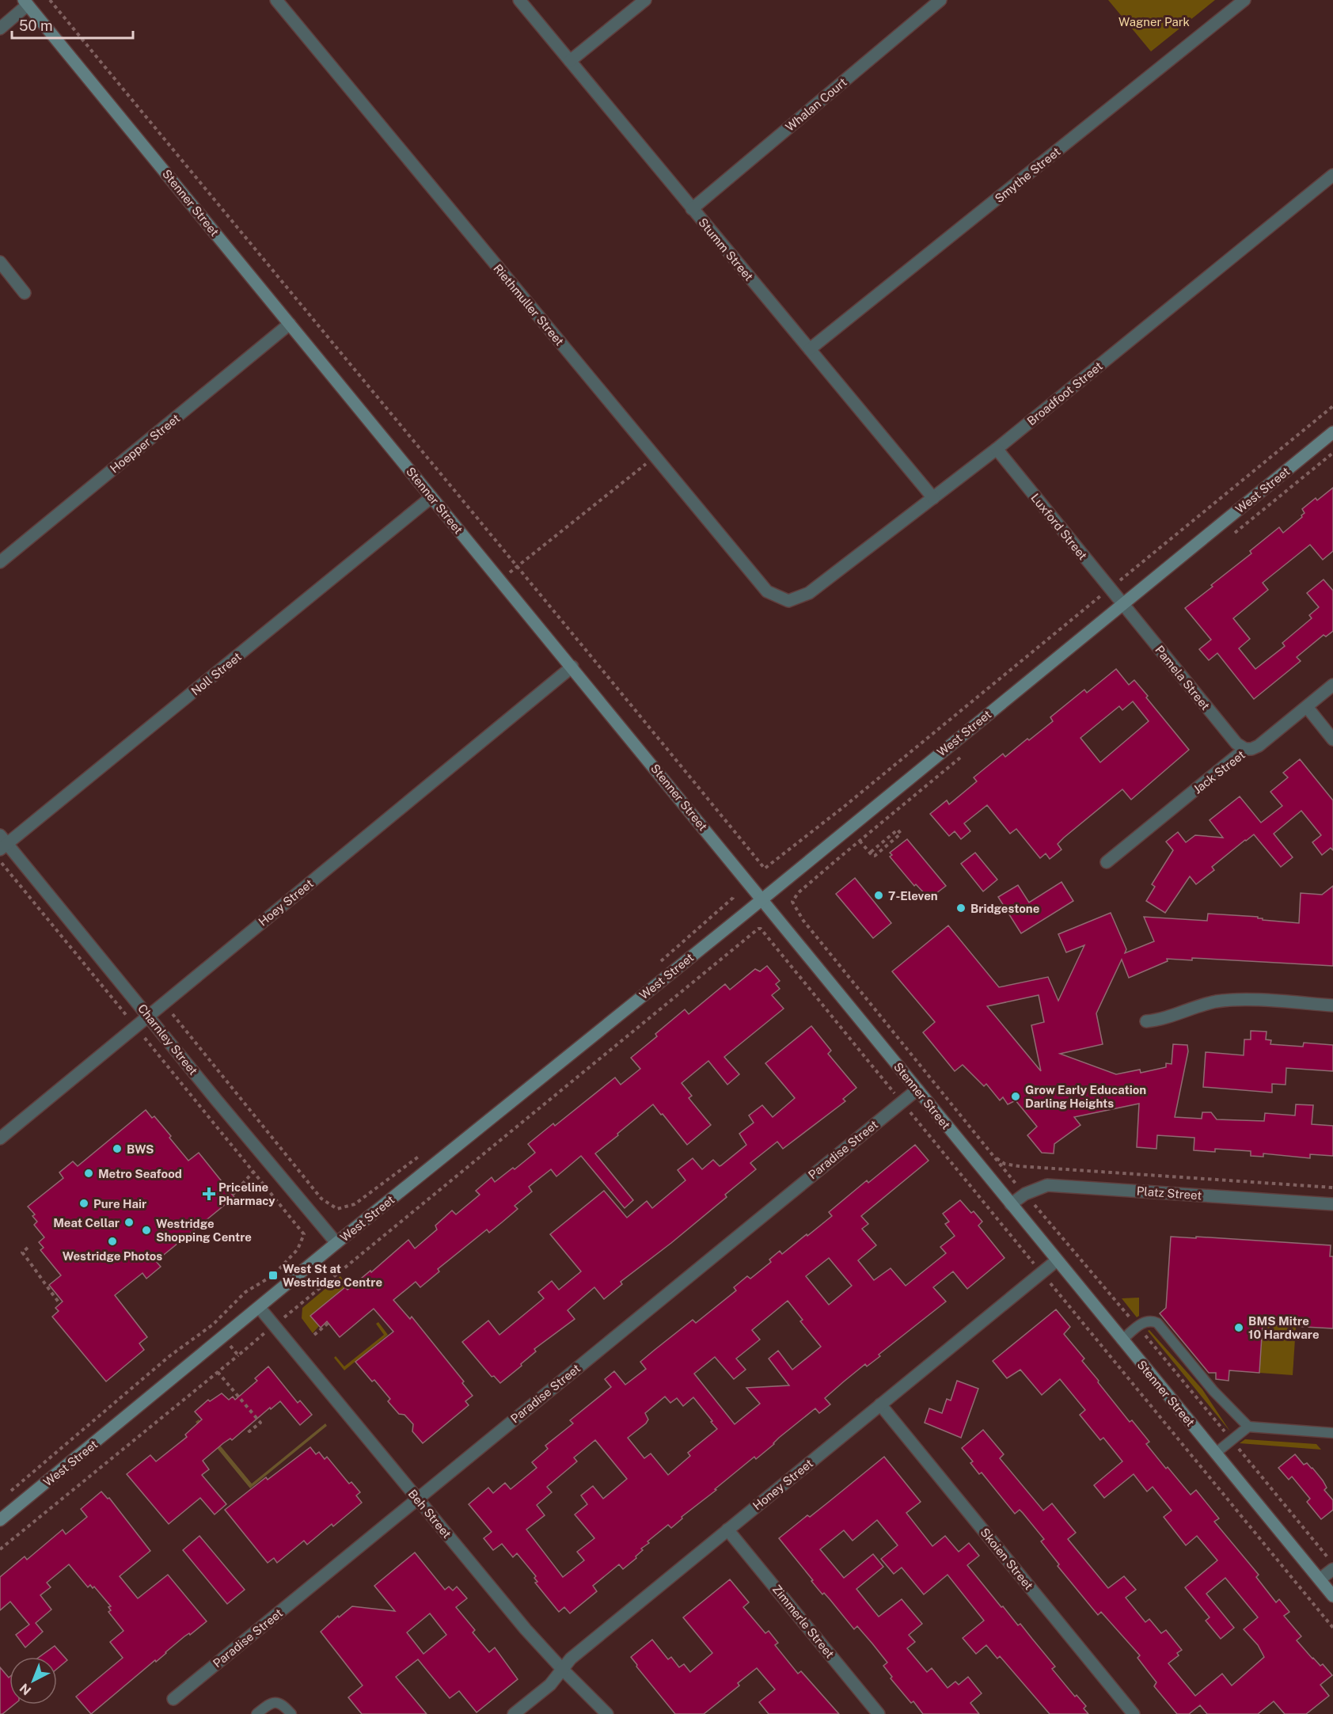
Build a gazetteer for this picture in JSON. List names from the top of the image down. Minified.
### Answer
{"streets":{"main road":["Stenner Street","West Street"],"street":["Whalan Court","Smythe Street","Stumm Street","Riethmuller Street","Broadfoot Street","Hoepper Street","Luxford Street","Noll Street","Pamela Street","Jack Street","Hoey Street","Charnley Street","Paradise Street","Platz Street","Honey Street","Beh Street","Skoien Street","Zimmerle Street"]},"crossings":[["Whalan Court","Stumm Street"],["Smythe Street","Stumm Street"],["Stenner Street","Hoepper Street"],["Stenner Street","West Street"],["Stenner Street","Noll Street"],["Stenner Street","Hoey Street"],["Stenner Street","Paradise Street"],["Stenner Street","Platz Street"],["Stenner Street","Honey Street"],["Stumm Street","Broadfoot Street"],["Riethmuller Street","Broadfoot Street"],["Broadfoot Street","Luxford Street"],["West Street","Luxford Street"],["West Street","Pamela Street"],["West Street","Charnley Street"],["West Street","Beh Street"],["Luxford Street","Pamela Street"],["Noll Street","Charnley Street"],["Pamela Street","Jack Street"],["Hoey Street","Charnley Street"],["Paradise Street","Beh Street"],["Honey Street","Beh Street"],["Honey Street","Skoien Street"],["Honey Street","Zimmerle Street"]],"parks":["Wagner Park"],"places":{"other":["7-Eleven","Bridgestone","Grow Early Education Darling Heights","BWS","Metro Seafood","Pure Hair","Meat Cellar","Westridge Shopping Centre","Westridge Photos","BMS Mitre 10 Hardware"],"health":["Priceline Pharmacy"],"transit":["West St at Westridge Centre"]},"scale_bar":"50 m","north":"bottom left"}
